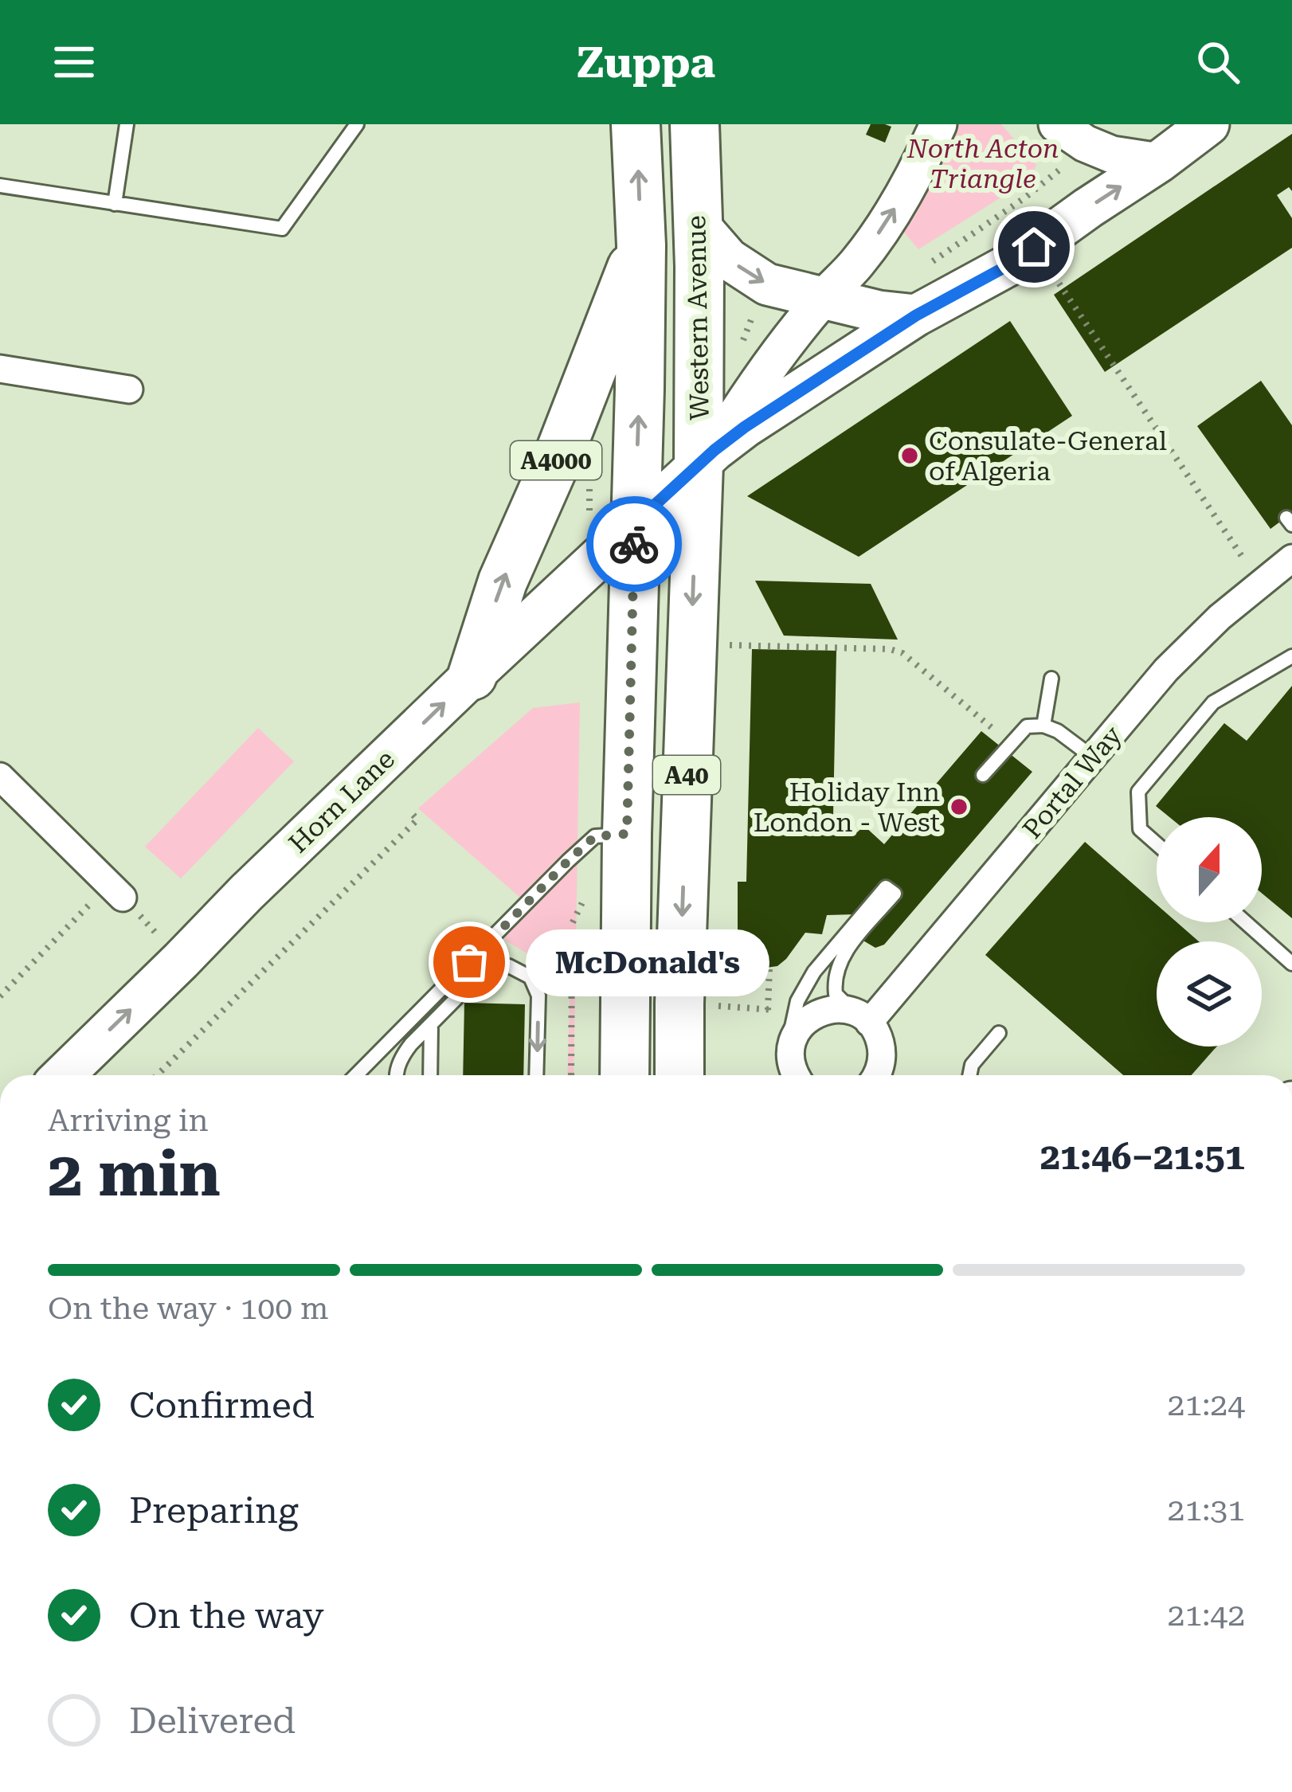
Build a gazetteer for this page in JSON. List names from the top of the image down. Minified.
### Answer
{"streets":{"highway":["Western Avenue","A4000","A40"],"main road":["Horn Lane"],"street":["Portal Way"]},"crossings":[["Western Avenue","A4000"],["A4000","A40"],["A4000","Horn Lane"],["A40","Horn Lane"]],"one_way":["Horn Lane"],"parks":["North Acton Triangle"],"places":["Consulate-General of Algeria","Holiday Inn London - West","McDonald's"],"north":"top","page":{"header":"Zuppa","bubble":"McDonald's","heading":["2 min","Arriving in","21:46–21:51"],"bar":"On the way · 100 m","list":[["Confirmed","21:24"],["Preparing","21:31"],["On the way","21:42"],"Delivered"]}}
